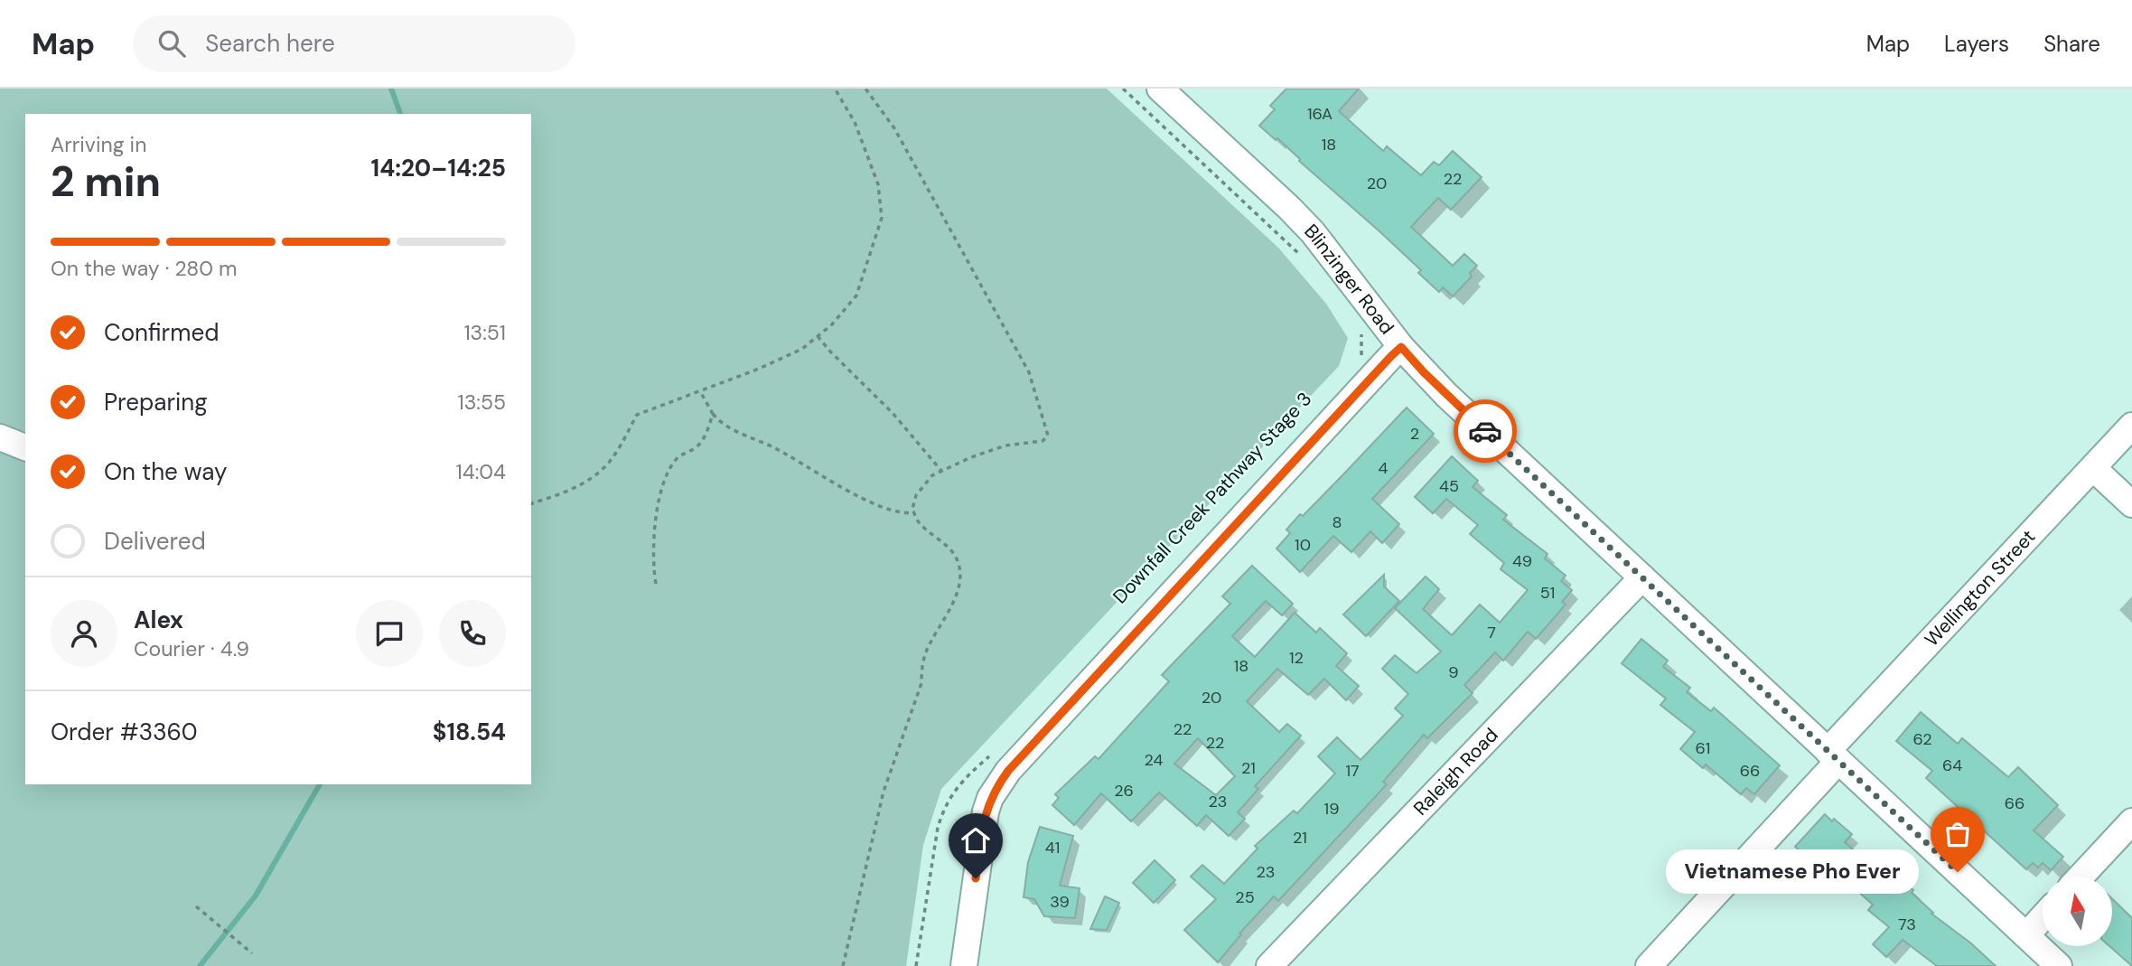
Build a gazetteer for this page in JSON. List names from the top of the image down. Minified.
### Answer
{"streets":{"street":["Blinzinger Road","Wellington Street","Raleigh Road"]},"crossings":[["Blinzinger Road","Wellington Street"],["Blinzinger Road","Raleigh Road"]],"places":["Vietnamese Pho Ever"],"house_numbers":["16A","18","22","20","2","4","45","8","10","49","51","7","12","18","9","20","22","62","22","61","24","64","21","17","66","26","23","66","19","21","41","23","25","39","73"],"north":"top","page":{"header":"Map","search":"Search here","nav":["Map","Layers","Share"],"heading":["2 min","Arriving in","14:20–14:25"],"panel":["Alex","Courier · 4.9","Order #3360","$18.54"],"bar":"On the way · 280 m","list":[["Confirmed","13:51"],["Preparing","13:55"],["On the way","14:04"],"Delivered"],"bubble":"Vietnamese Pho Ever"}}
